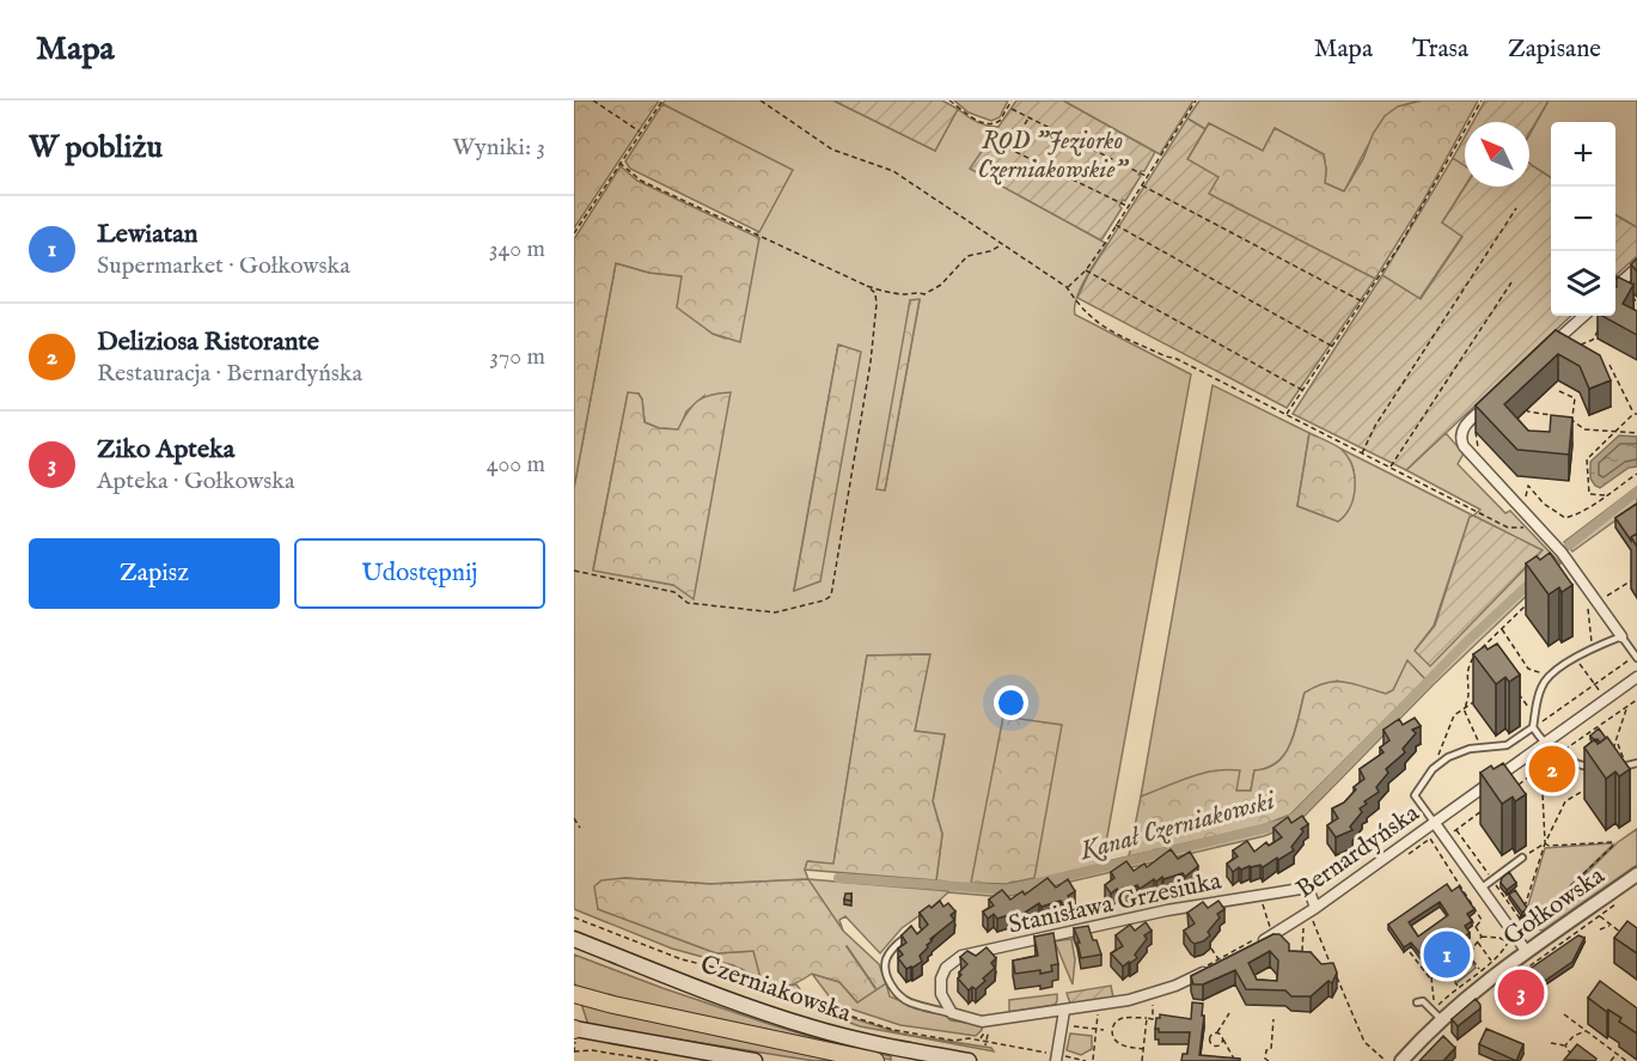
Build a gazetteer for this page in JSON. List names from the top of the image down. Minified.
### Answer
{"streets":{"main road":["Czerniakowska"],"street":["Bernardyńska","Stanisława Grzesiuka","Gołkowska"]},"crossings":[["Bernardyńska","Stanisława Grzesiuka"]],"water":["Kanał Czerniakowski"],"parks":["ROD \"Jeziorko Czerniakowskie\""],"north":"top left","page":{"header":"Mapa","nav":["Mapa","Trasa","Zapisane"],"heading":["W pobliżu","Wyniki: 3"],"map_buttons":["+","−"],"list":[{"mark":"1","name":"Lewiatan","note":"Supermarket · Gołkowska","value":"340 m"},{"mark":"2","name":"Deliziosa Ristorante","note":"Restauracja · Bernardyńska","value":"370 m"},{"mark":"3","name":"Ziko Apteka","note":"Apteka · Gołkowska","value":"400 m"}],"buttons":["Zapisz","Udostępnij"],"pins":["2","1","3"]}}
